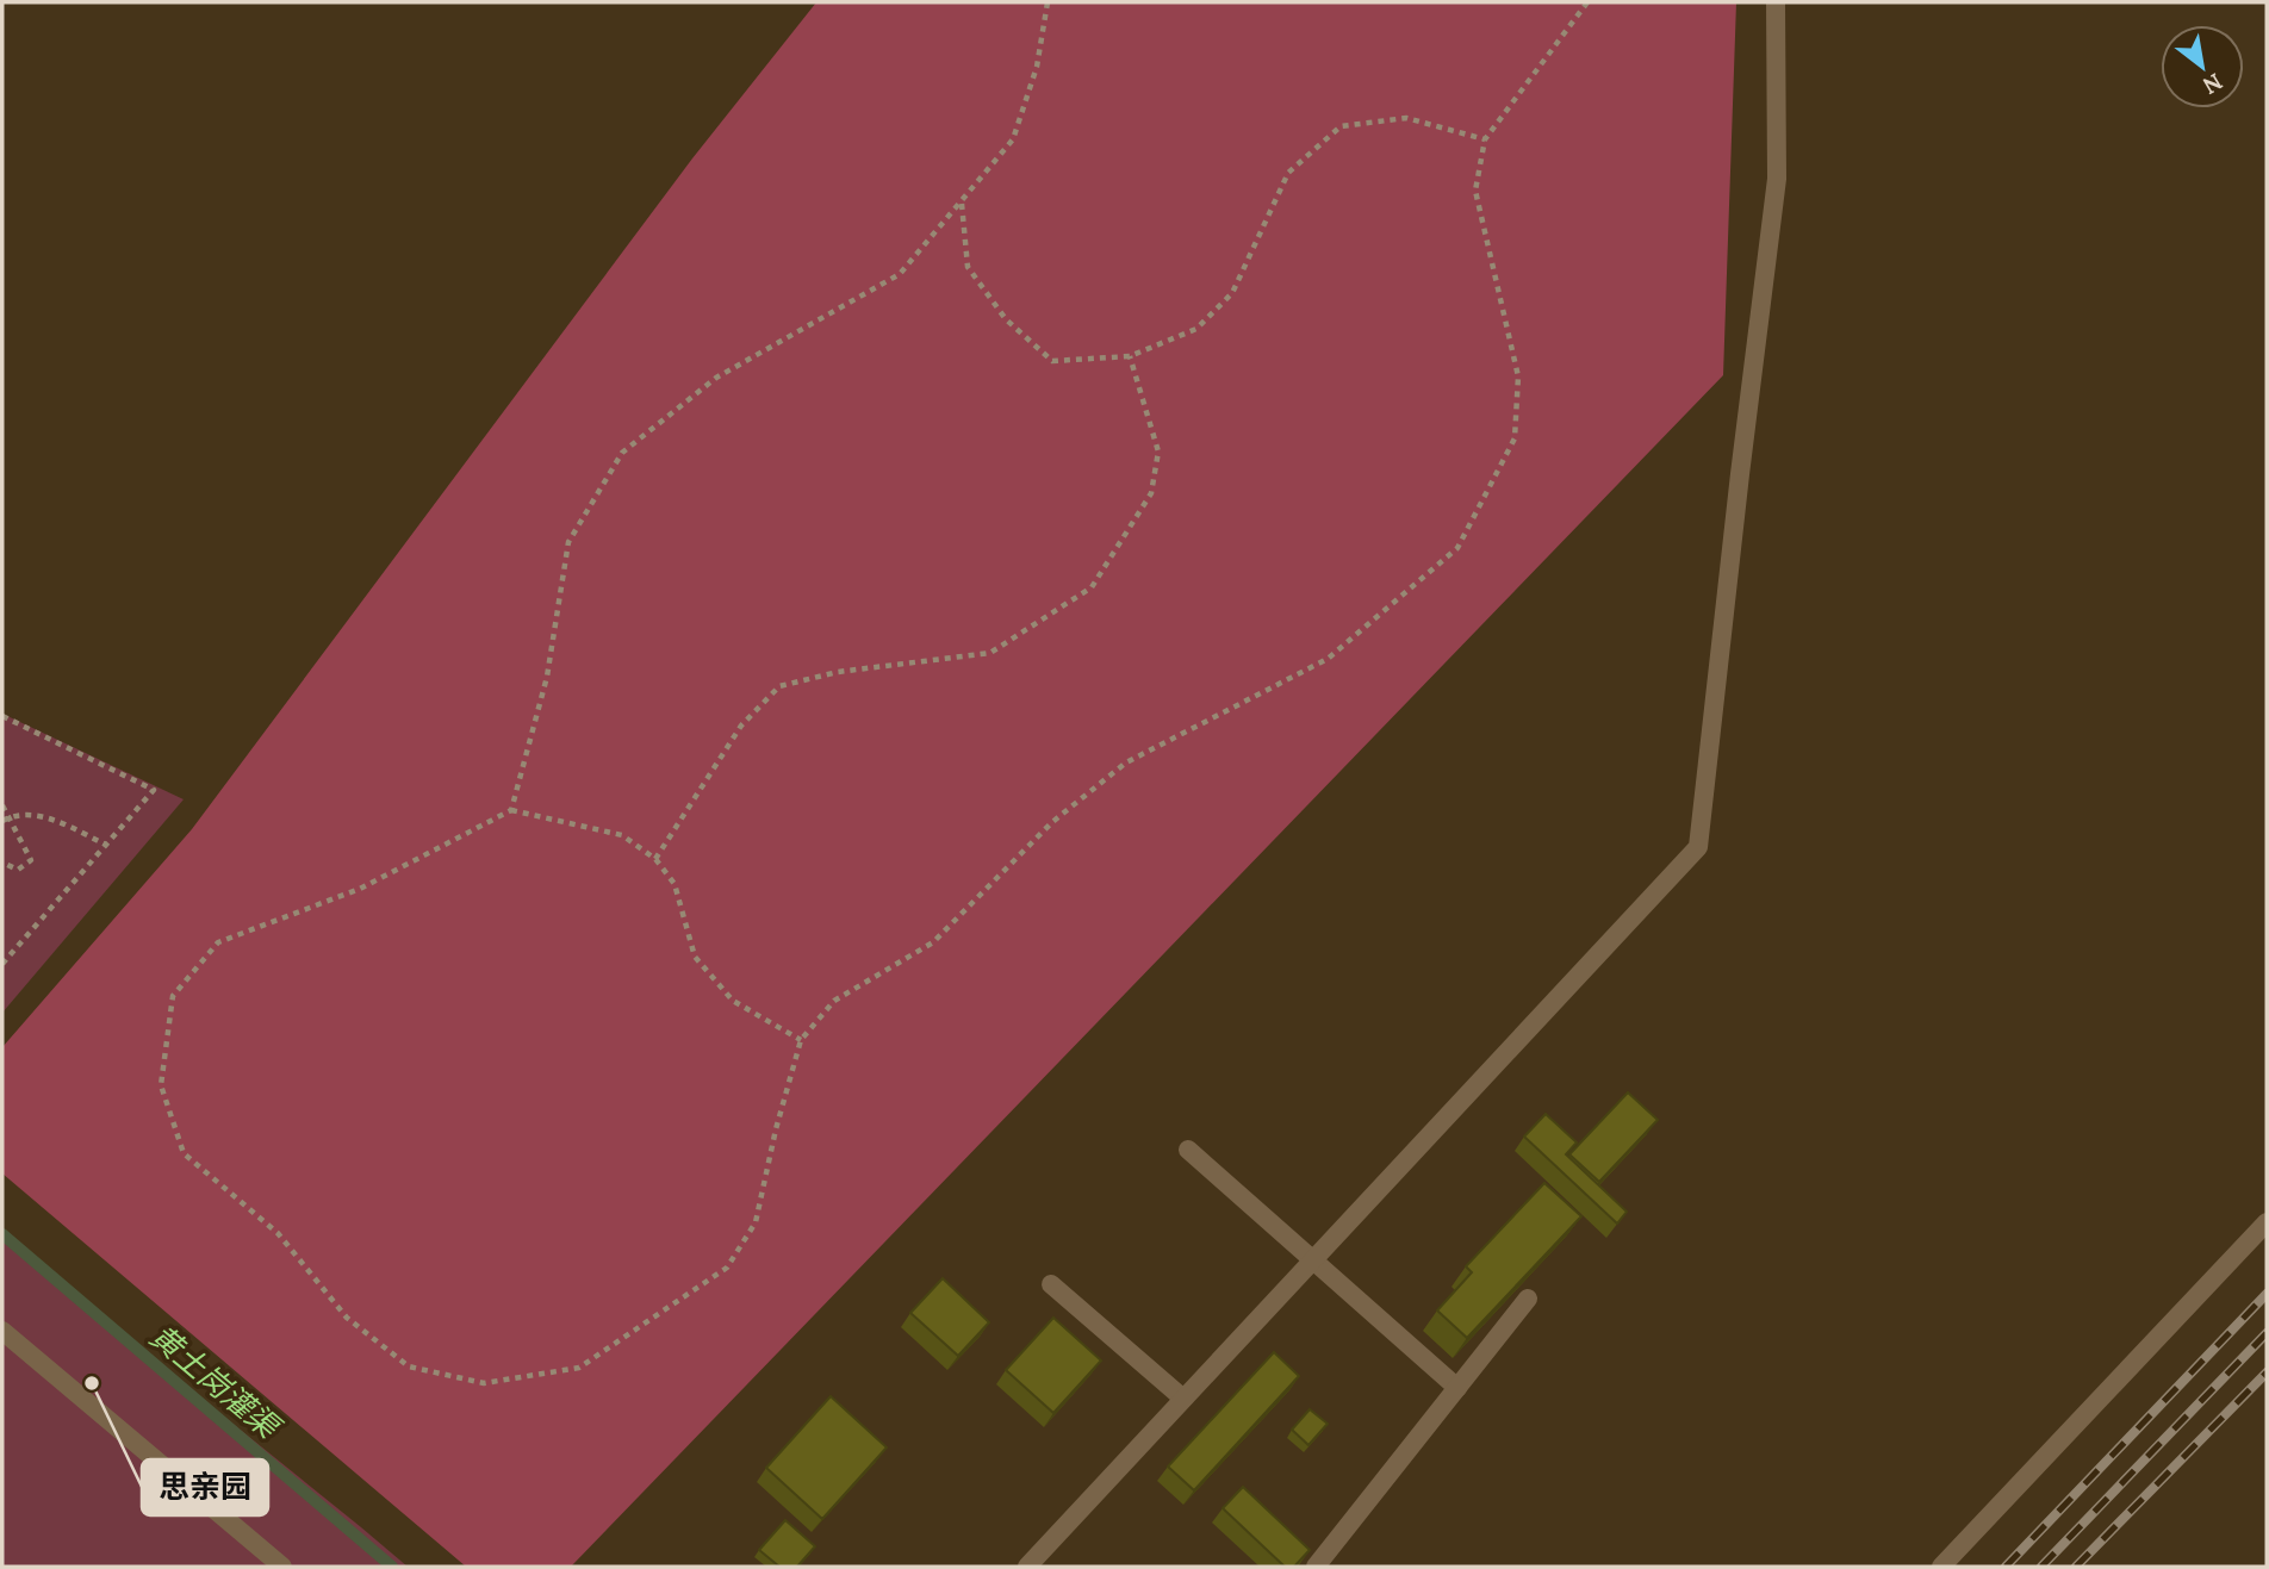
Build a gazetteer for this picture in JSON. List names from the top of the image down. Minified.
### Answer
{"water":["黄土岗灌渠"],"places":["思亲园"],"north":"bottom right"}
